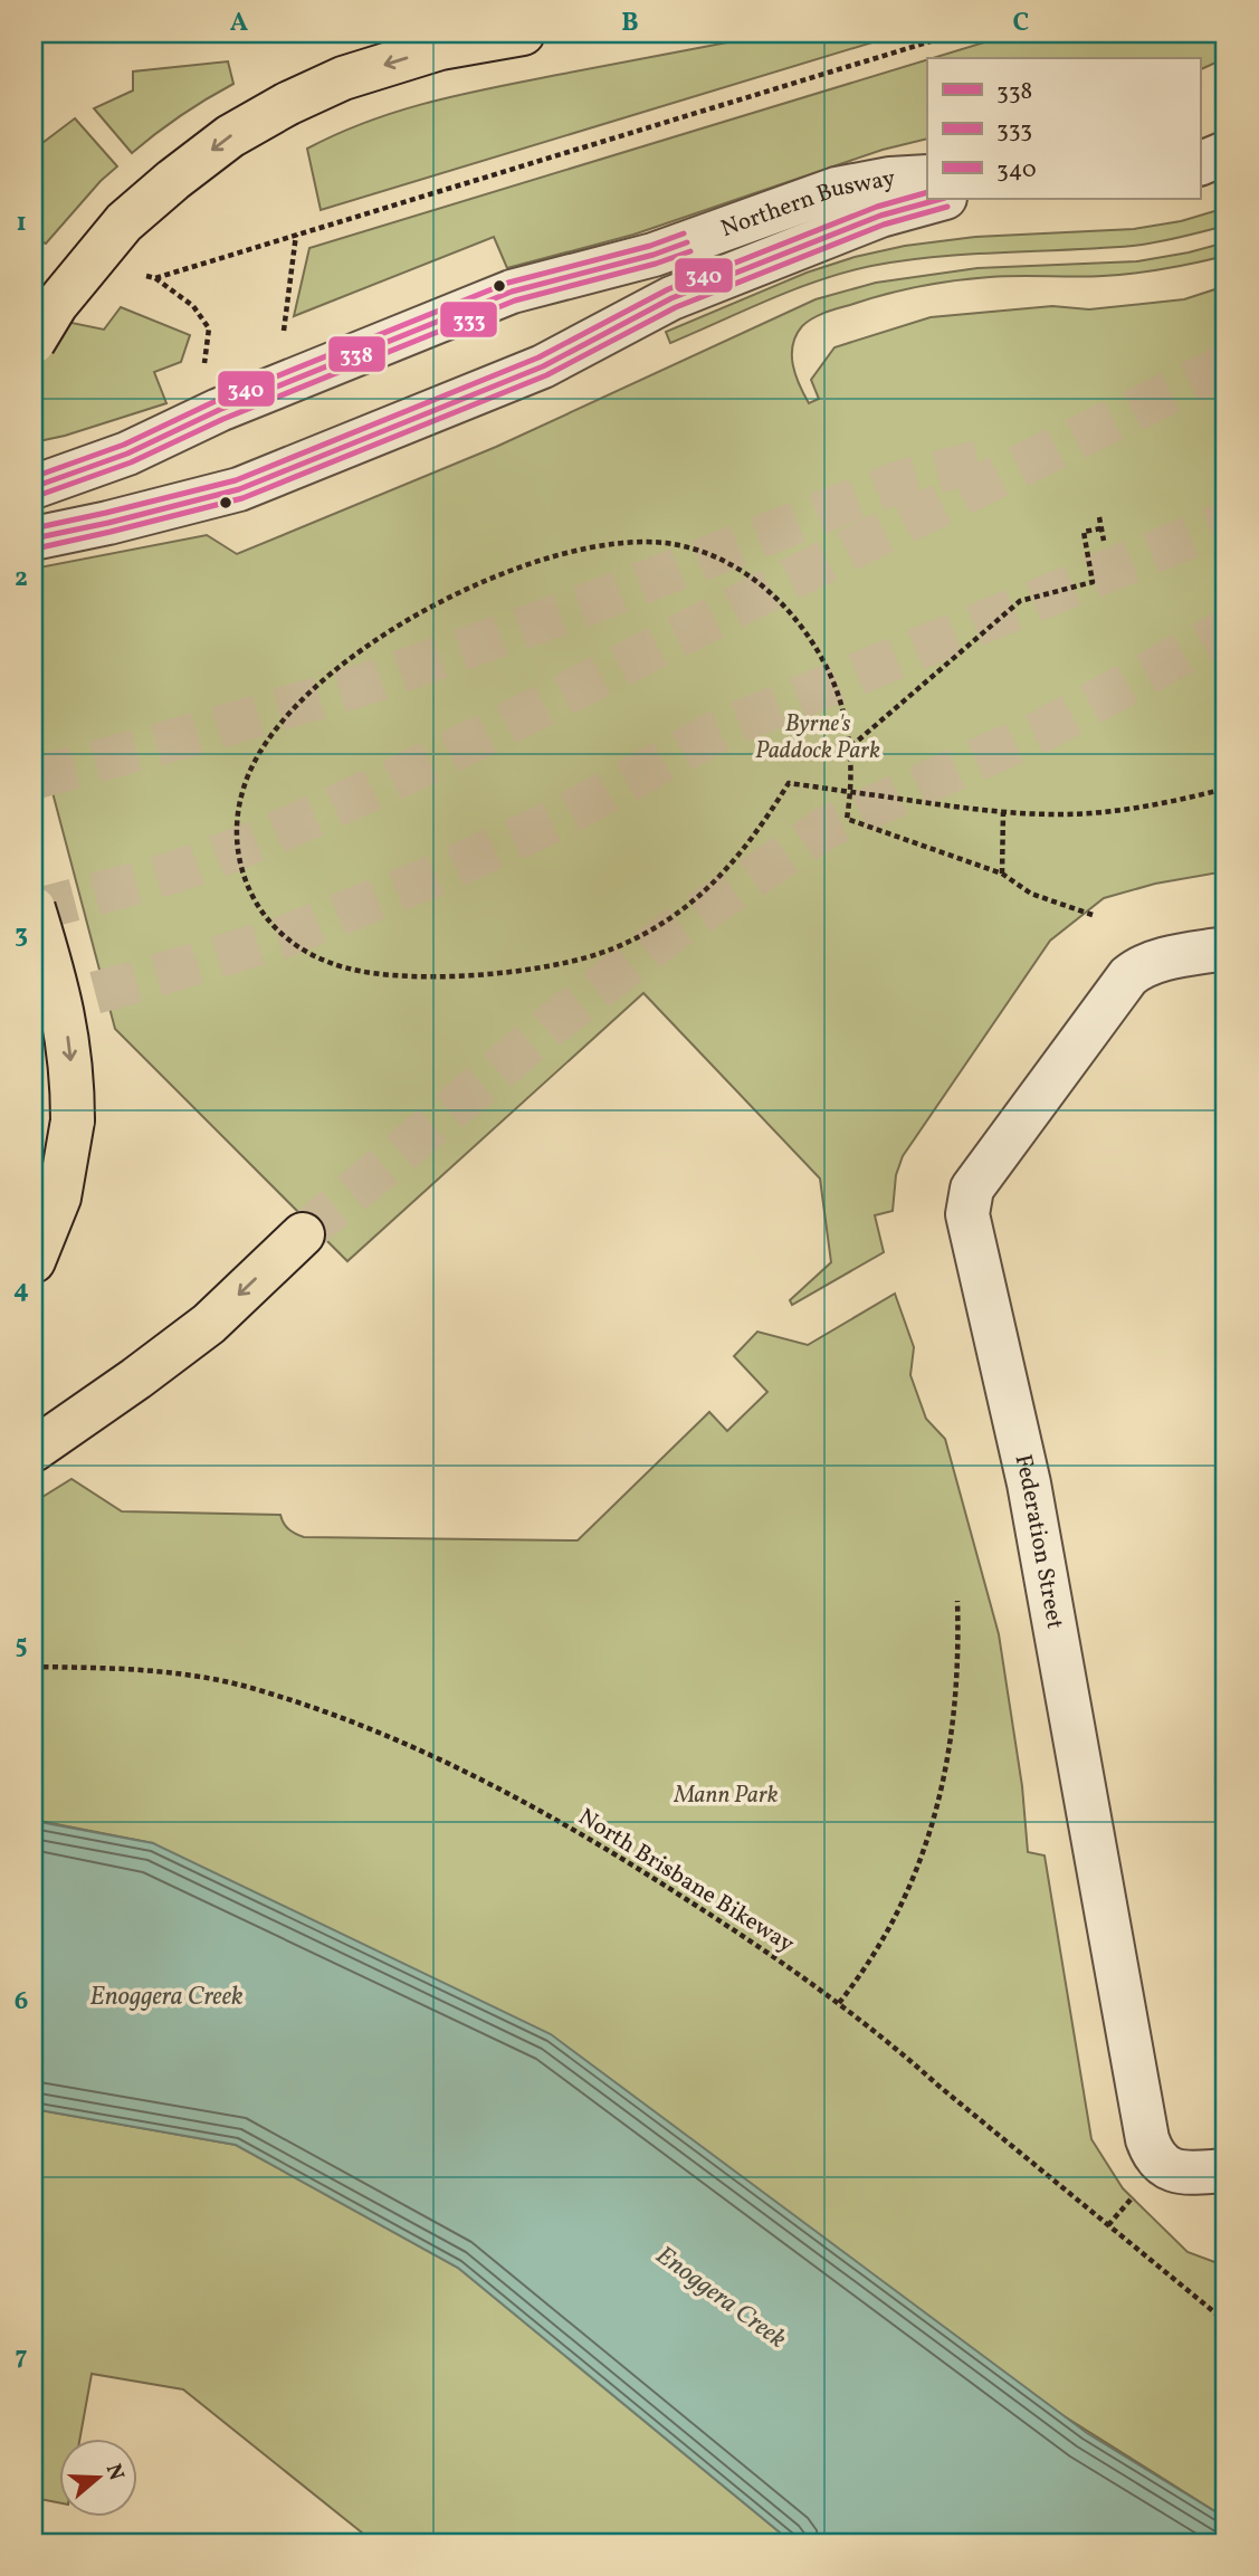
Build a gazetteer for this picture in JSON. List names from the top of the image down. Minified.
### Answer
{"streets":{"street":["Northern Busway","Federation Street"],"path":["North Brisbane Bikeway"]},"water":["Enoggera Creek"],"parks":["Byrne's Paddock Park","Mann Park"],"lines":["transit line 340","transit line 338","transit line 333"],"legend":["338","333","340"],"north":"right","grid":{"columns":["A","B","C"],"rows":["1","2","3","4","5","6","7"]}}
